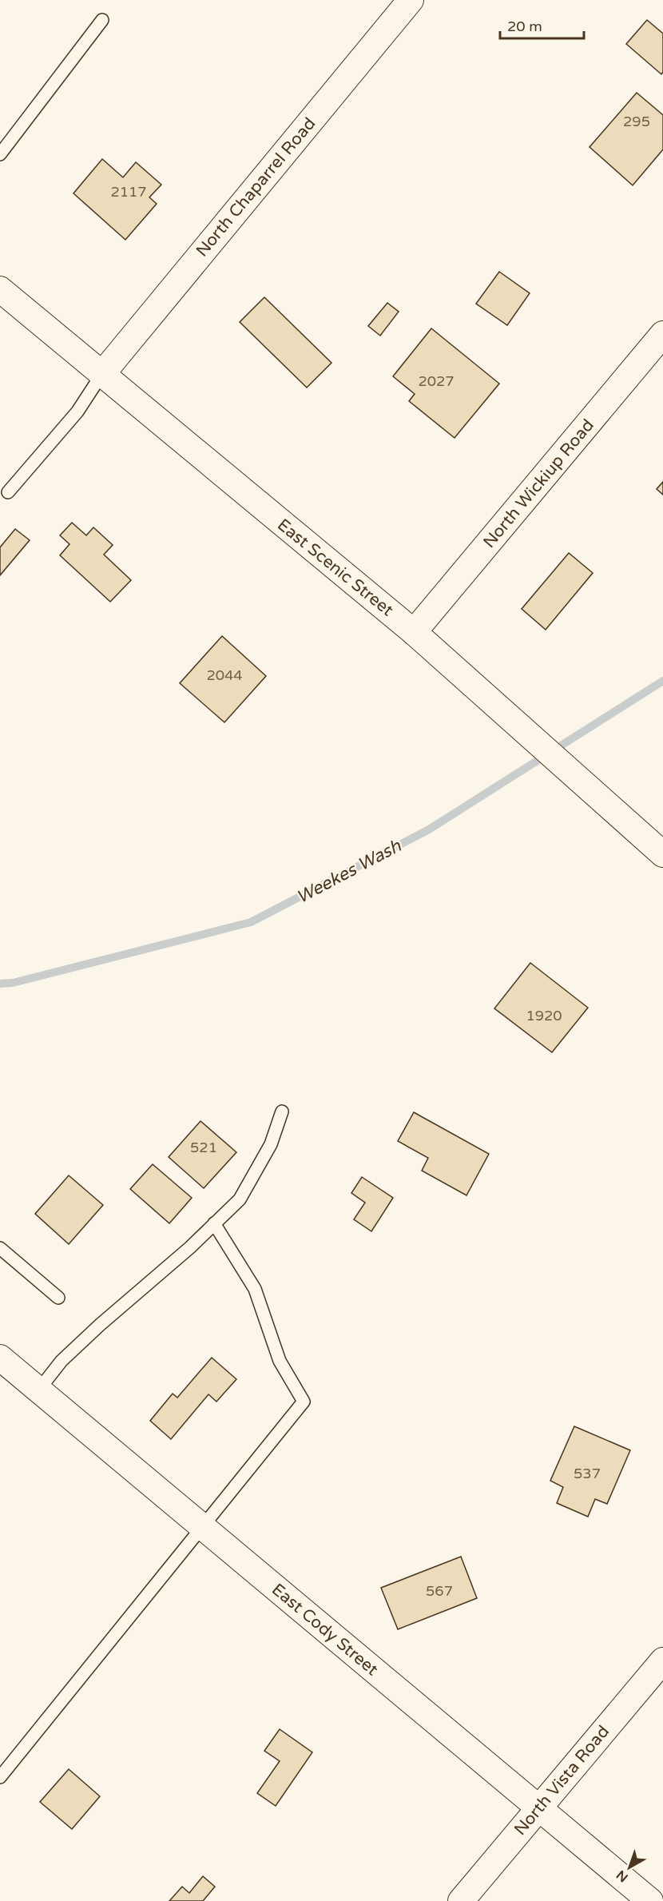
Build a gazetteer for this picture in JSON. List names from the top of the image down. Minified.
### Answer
{"streets":{"street":["North Chaparrel Road","North Wickiup Road","East Scenic Street","East Cody Street","North Vista Road"]},"crossings":[["North Chaparrel Road","East Scenic Street"],["North Wickiup Road","East Scenic Street"],["East Cody Street","North Vista Road"]],"water":["Weekes Wash"],"house_numbers":["295","2117","2027","2044","1920","521","537","567"],"scale_bar":"20 m","north":"bottom left"}
